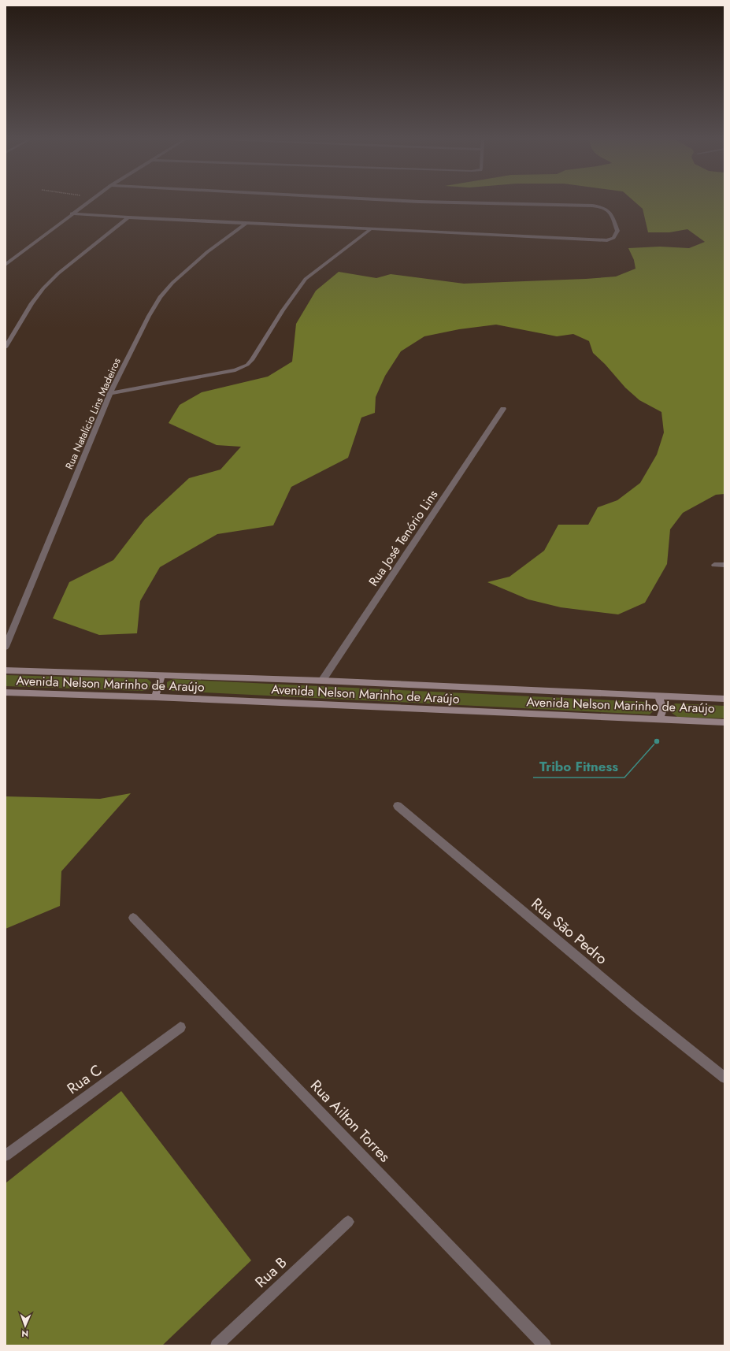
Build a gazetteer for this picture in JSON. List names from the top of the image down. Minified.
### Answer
{"streets":{"main road":["Avenida Nelson Marinho de Araújo"],"street":["Rua Natalício Lins Madeiros","Rua José Tenório Lins","Rua São Pedro","Rua C","Rua Ailton Torres","Rua B"]},"crossings":[["Rua José Tenório Lins","Avenida Nelson Marinho de Araújo"]],"places":["Tribo Fitness"],"north":"bottom"}
